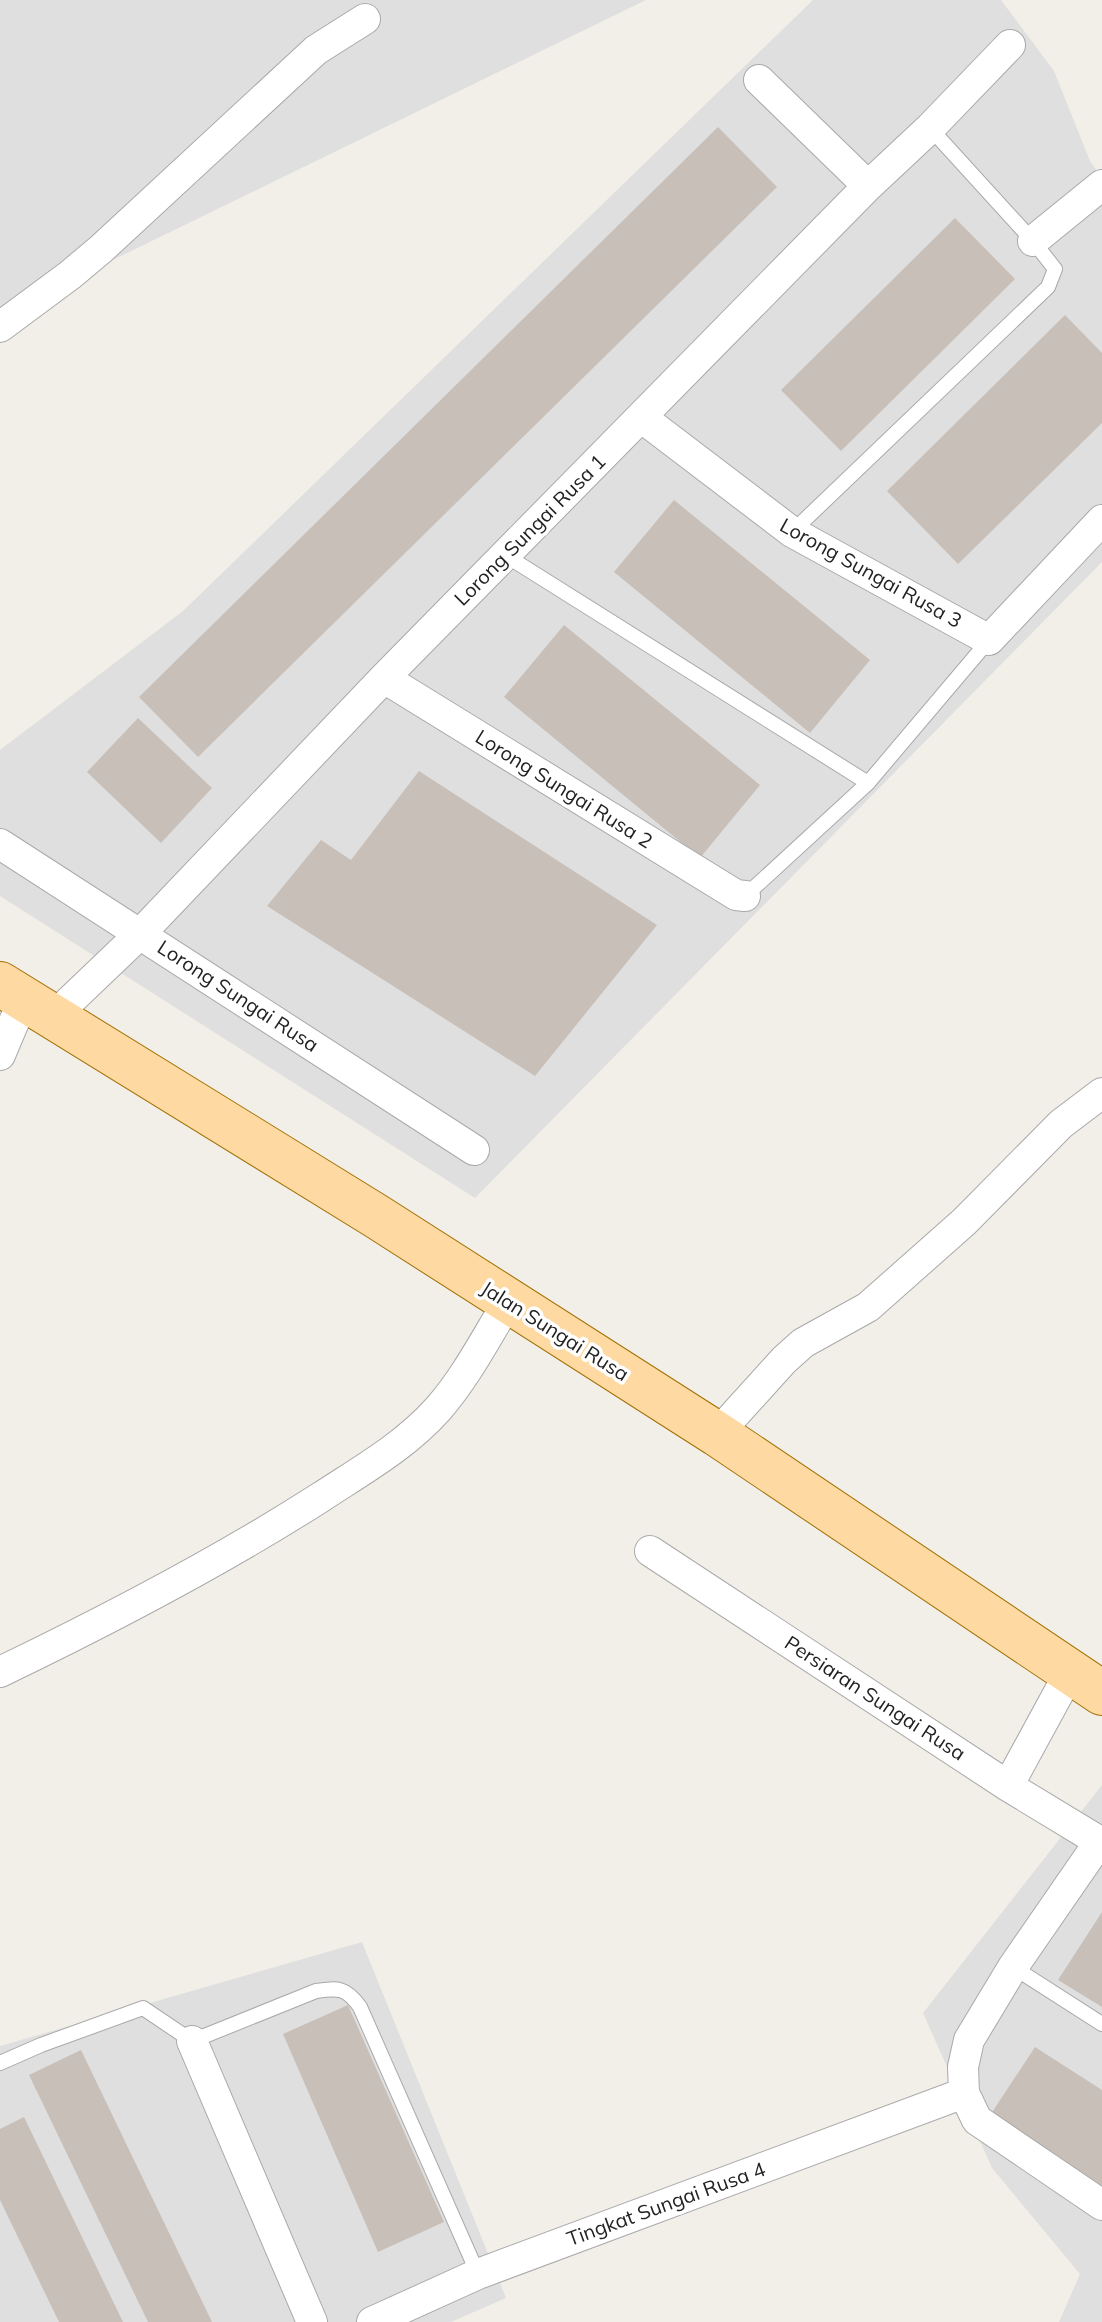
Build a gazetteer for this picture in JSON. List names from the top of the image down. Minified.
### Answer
{"streets":{"main road":["Jalan Sungai Rusa"],"street":["Lorong Sungai Rusa 1","Lorong Sungai Rusa 3","Lorong Sungai Rusa 2","Lorong Sungai Rusa","Persiaran Sungai Rusa","Tingkat Sungai Rusa 4"]},"crossings":[["Lorong Sungai Rusa 1","Lorong Sungai Rusa 3"],["Lorong Sungai Rusa 1","Lorong Sungai Rusa 2"],["Lorong Sungai Rusa 1","Lorong Sungai Rusa"],["Lorong Sungai Rusa 1","Jalan Sungai Rusa"]]}
